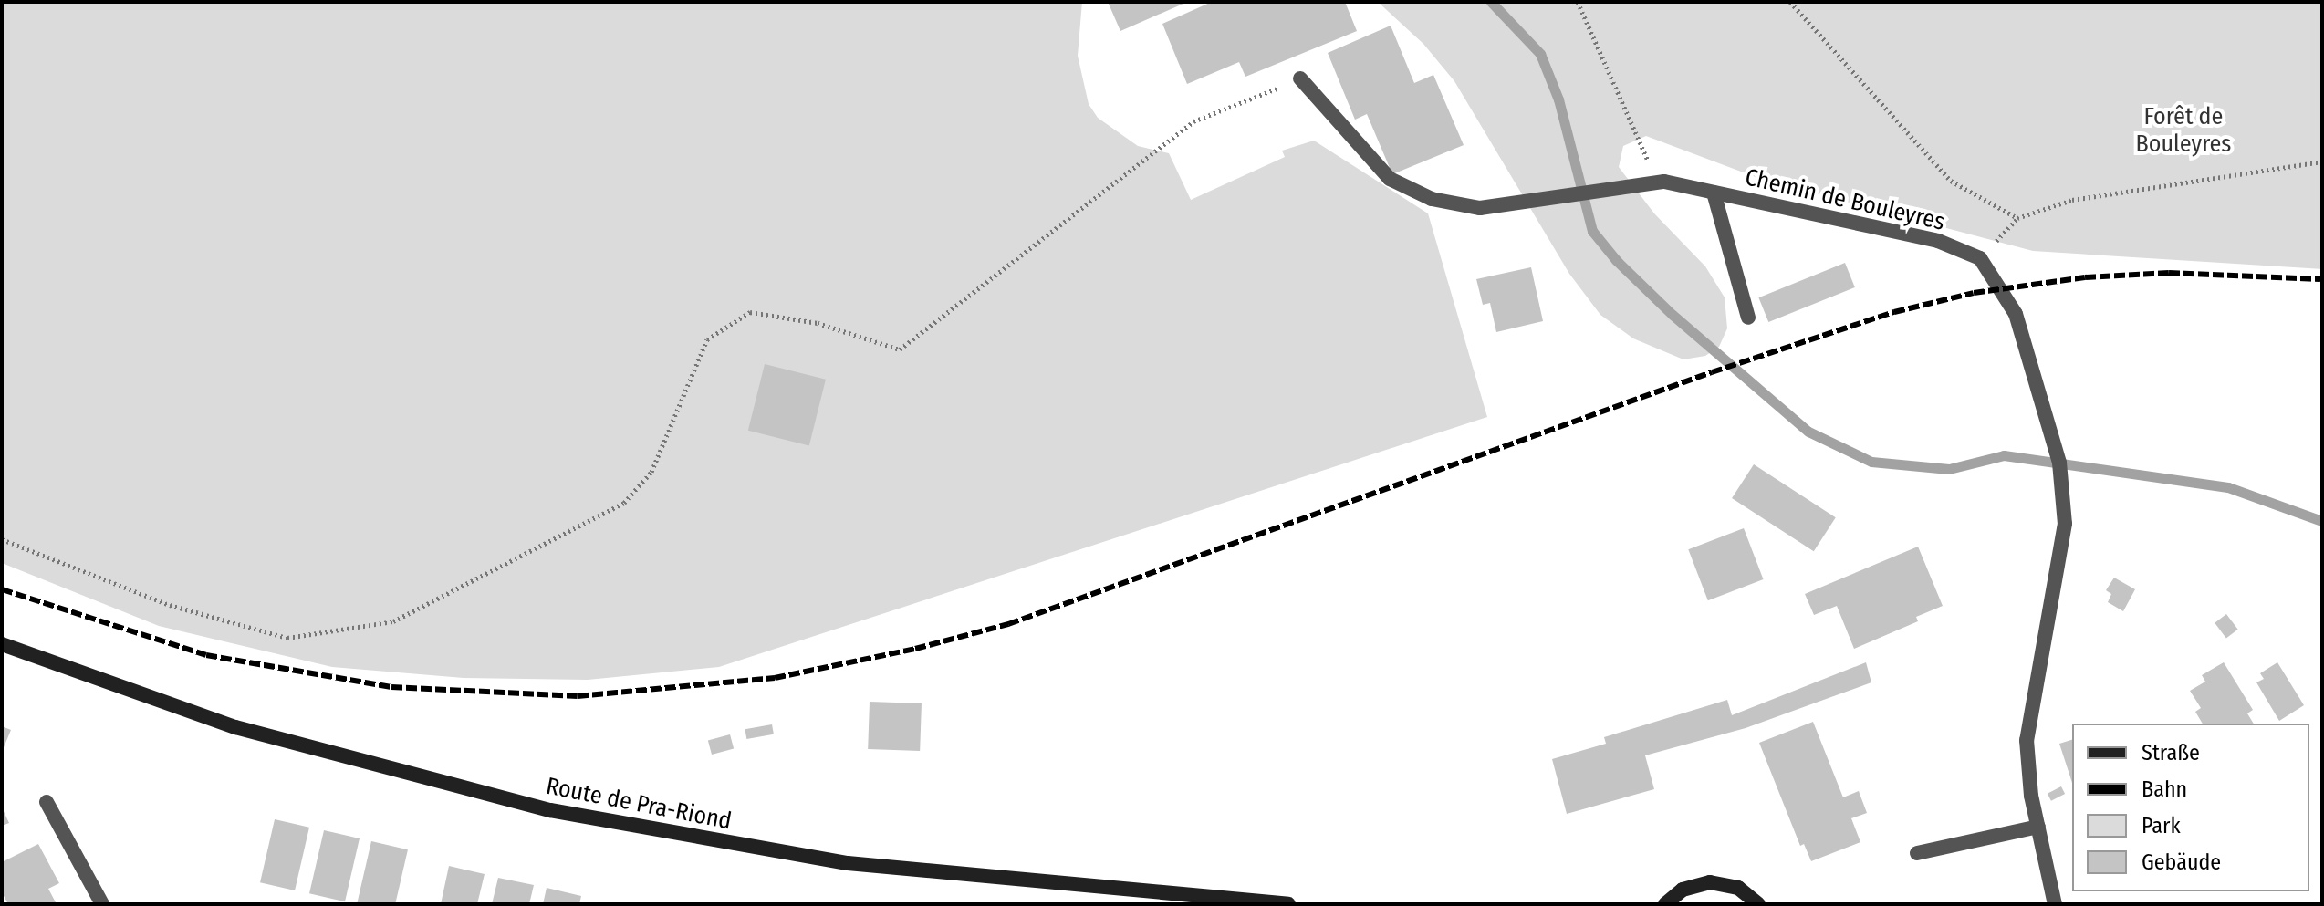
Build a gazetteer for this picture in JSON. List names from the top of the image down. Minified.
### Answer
{"streets":{"main road":["Route de Pra-Riond"],"street":["Chemin de Bouleyres"]},"parks":["Forêt de Bouleyres"],"legend":["Straße","Bahn","Park","Gebäude"]}
